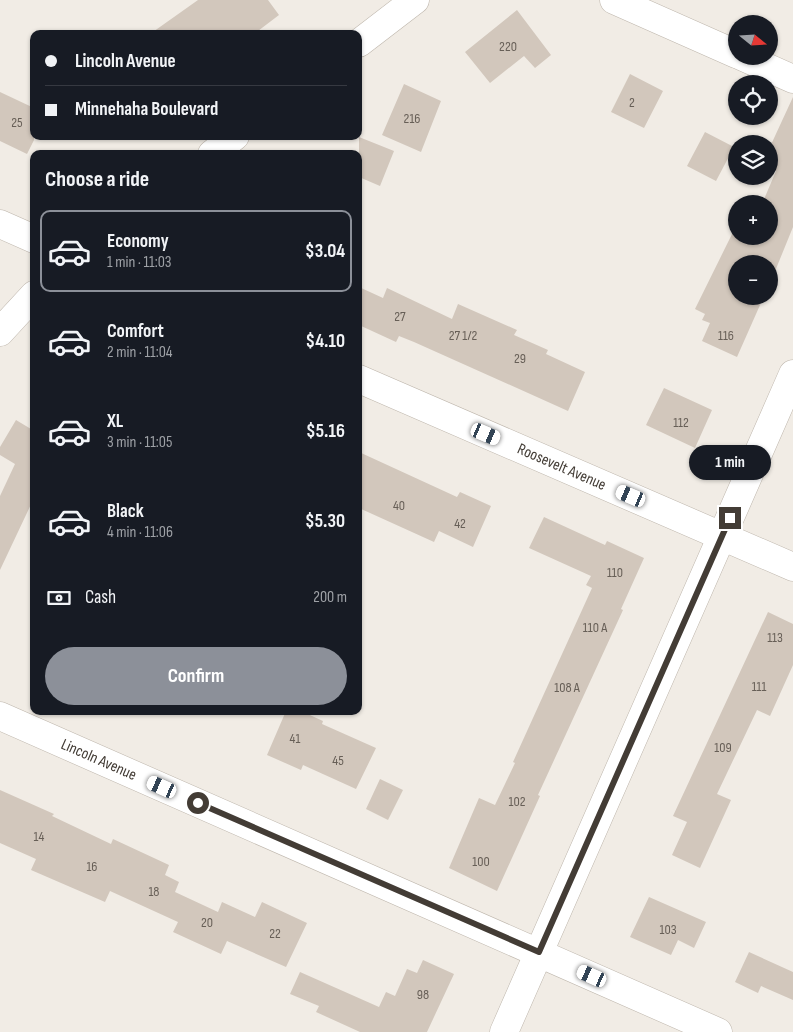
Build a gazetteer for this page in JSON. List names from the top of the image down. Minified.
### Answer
{"streets":{"street":["Roosevelt Avenue","Lincoln Avenue"]},"house_numbers":["220","2","216","25","27","27 1/2","116","29","112","40","42","110","110 A","113","111","108 A","41","109","45","102","14","100","16","18","20","103","22","98"],"north":"right","page":{"map_buttons":["+","−"],"banner":["Lincoln Avenue","Minnehaha Boulevard"],"heading":"Choose a ride","list":[{"name":"Economy","note":"1 min · 11:03","value":"$3.04"},{"name":"Comfort","note":"2 min · 11:04","value":"$4.10"},{"name":"XL","note":"3 min · 11:05","value":"$5.16"},{"name":"Black","note":"4 min · 11:06","value":"$5.30"}],"bubble":"1 min","pay":["Cash","200 m"],"buttons":"Confirm"}}
